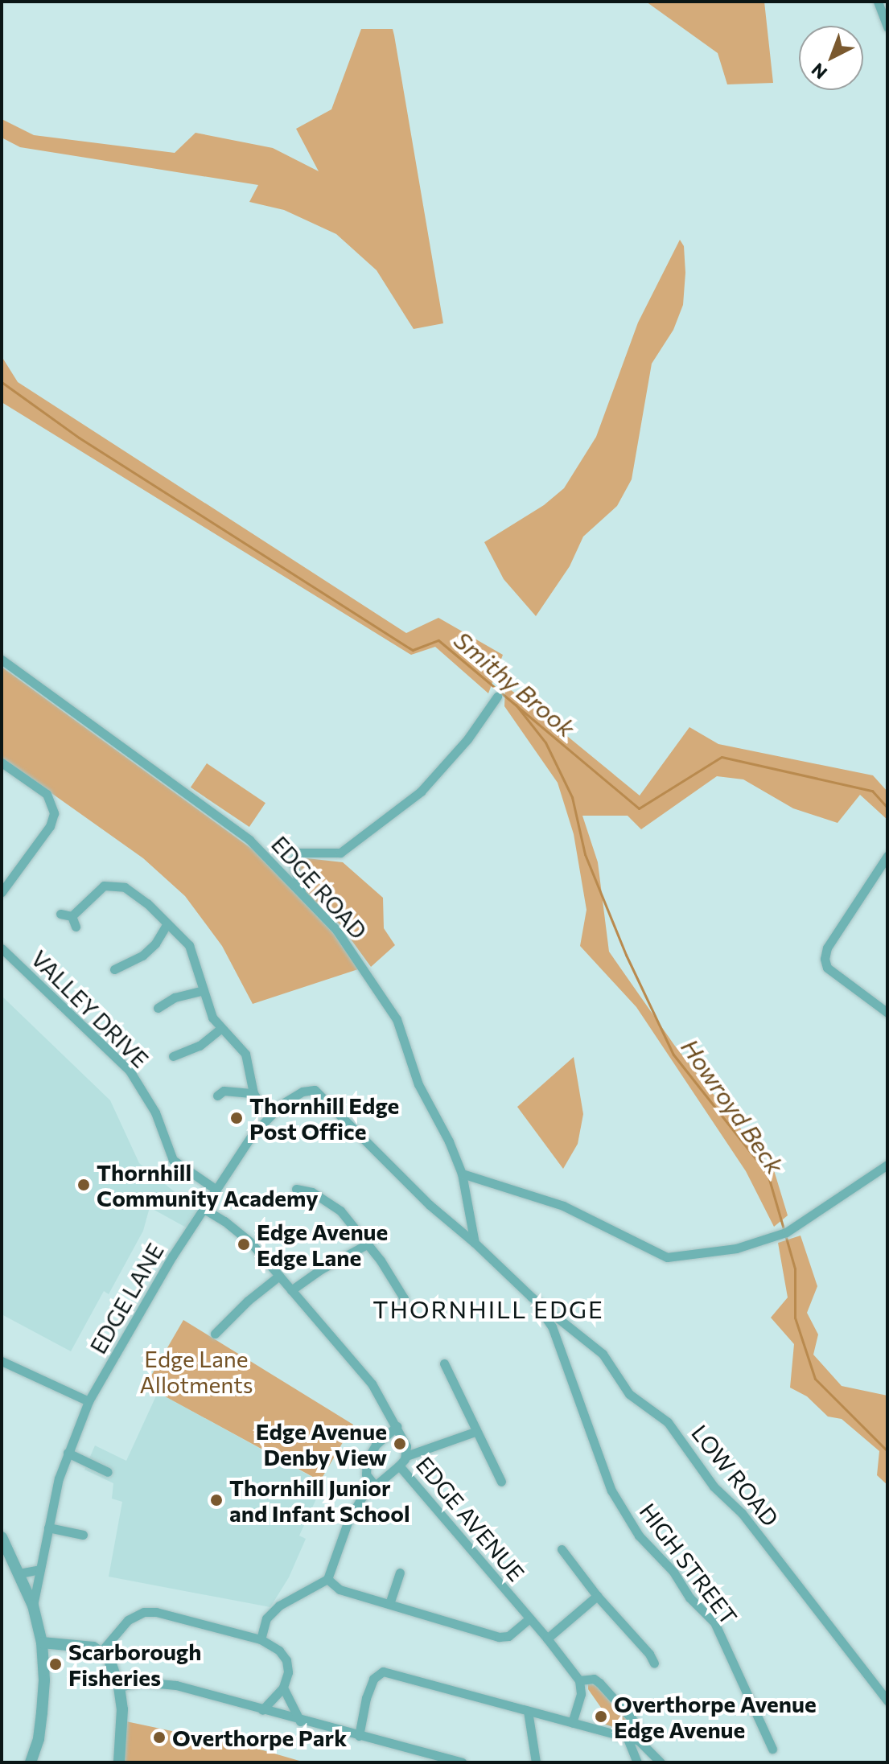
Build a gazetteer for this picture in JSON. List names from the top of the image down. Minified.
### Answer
{"streets":{"street":["EDGE ROAD","VALLEY DRIVE","EDGE LANE","LOW ROAD","EDGE AVENUE","HIGH STREET"]},"crossings":[["EDGE ROAD","EDGE LANE"],["VALLEY DRIVE","EDGE LANE"],["EDGE LANE","EDGE AVENUE"],["LOW ROAD","HIGH STREET"]],"districts":["THORNHILL EDGE"],"water":["Smithy Brook","Howroyd Beck"],"parks":["Edge Lane Allotments"],"places":["Thornhill Edge Post Office","Thornhill Community Academy","Edge Avenue Edge Lane","Edge Avenue Denby View","Thornhill Junior and Infant School","Scarborough Fisheries","Overthorpe Avenue Edge Avenue","Overthorpe Park"],"north":"bottom left"}
